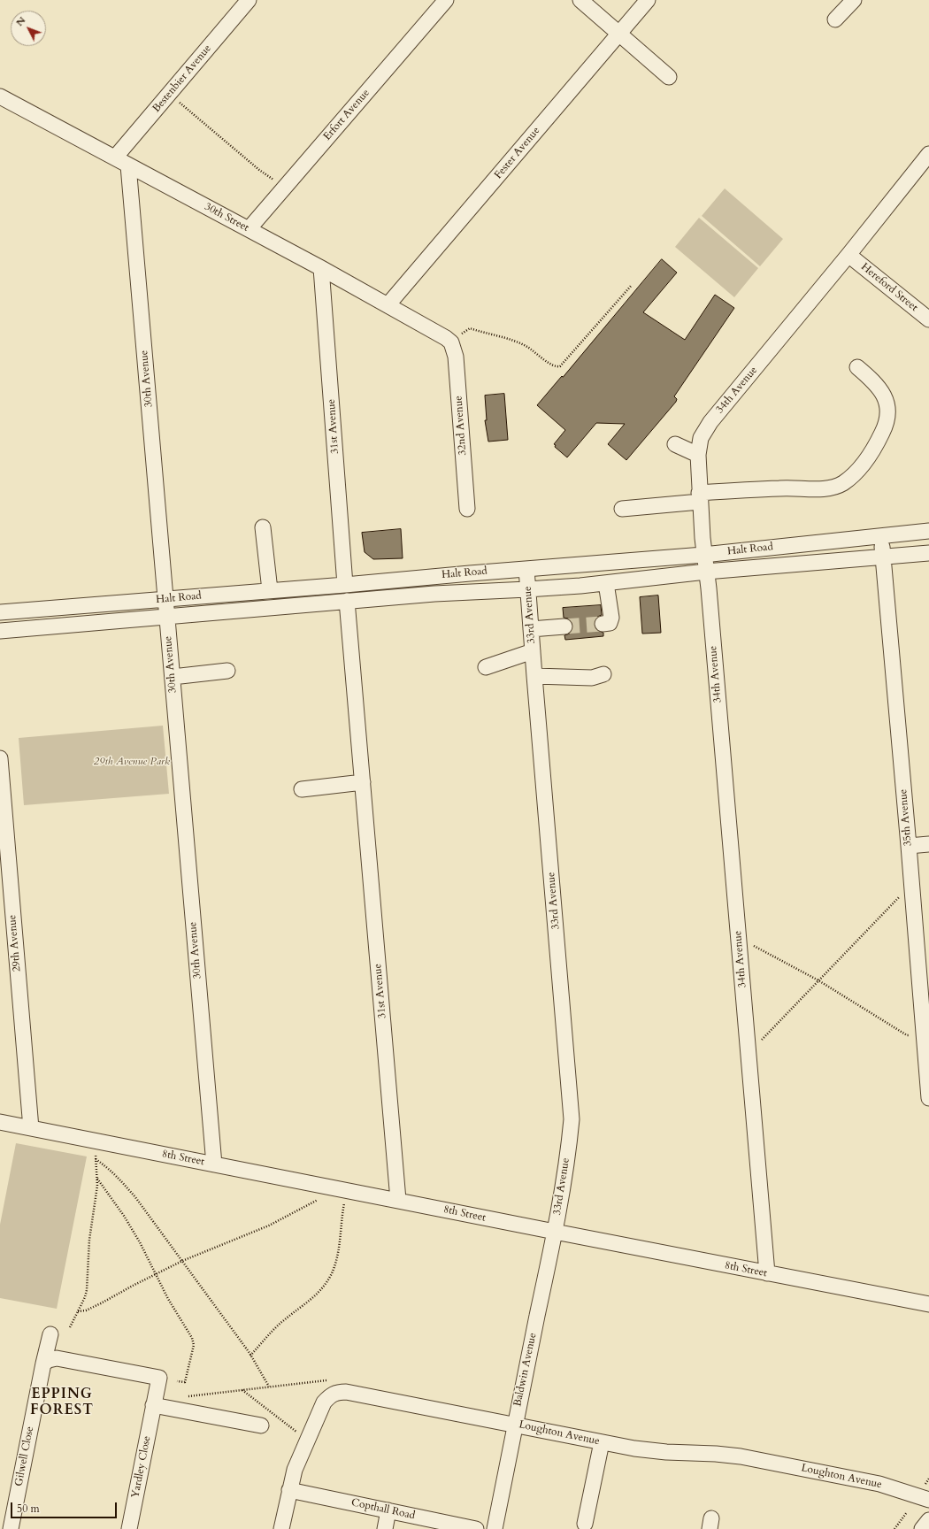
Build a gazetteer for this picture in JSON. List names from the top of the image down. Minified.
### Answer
{"streets":{"street":["Bestenbier Avenue","Erfort Avenue","Fester Avenue","30th Street","Hereford Street","30th Avenue","34th Avenue","32nd Avenue","31st Avenue","Halt Road","33rd Avenue","35th Avenue","29th Avenue","8th Street","Baldwin Avenue","Loughton Avenue","Gilwell Close","Yardley Close","Copthall Road"]},"crossings":[["Bestenbier Avenue","30th Street"],["Erfort Avenue","30th Street"],["Fester Avenue","30th Street"],["30th Street","30th Avenue"],["30th Street","32nd Avenue"],["30th Street","31st Avenue"],["Hereford Street","34th Avenue"],["30th Avenue","Halt Road"],["30th Avenue","8th Street"],["34th Avenue","Halt Road"],["34th Avenue","8th Street"],["31st Avenue","Halt Road"],["31st Avenue","8th Street"],["Halt Road","33rd Avenue"],["Halt Road","35th Avenue"],["33rd Avenue","8th Street"],["33rd Avenue","Baldwin Avenue"],["29th Avenue","8th Street"],["8th Street","Baldwin Avenue"],["Baldwin Avenue","Loughton Avenue"],["Loughton Avenue","Copthall Road"],["Gilwell Close","Yardley Close"]],"districts":["EPPING FOREST"],"parks":["29th Avenue Park"],"scale_bar":"50 m","north":"top left"}
